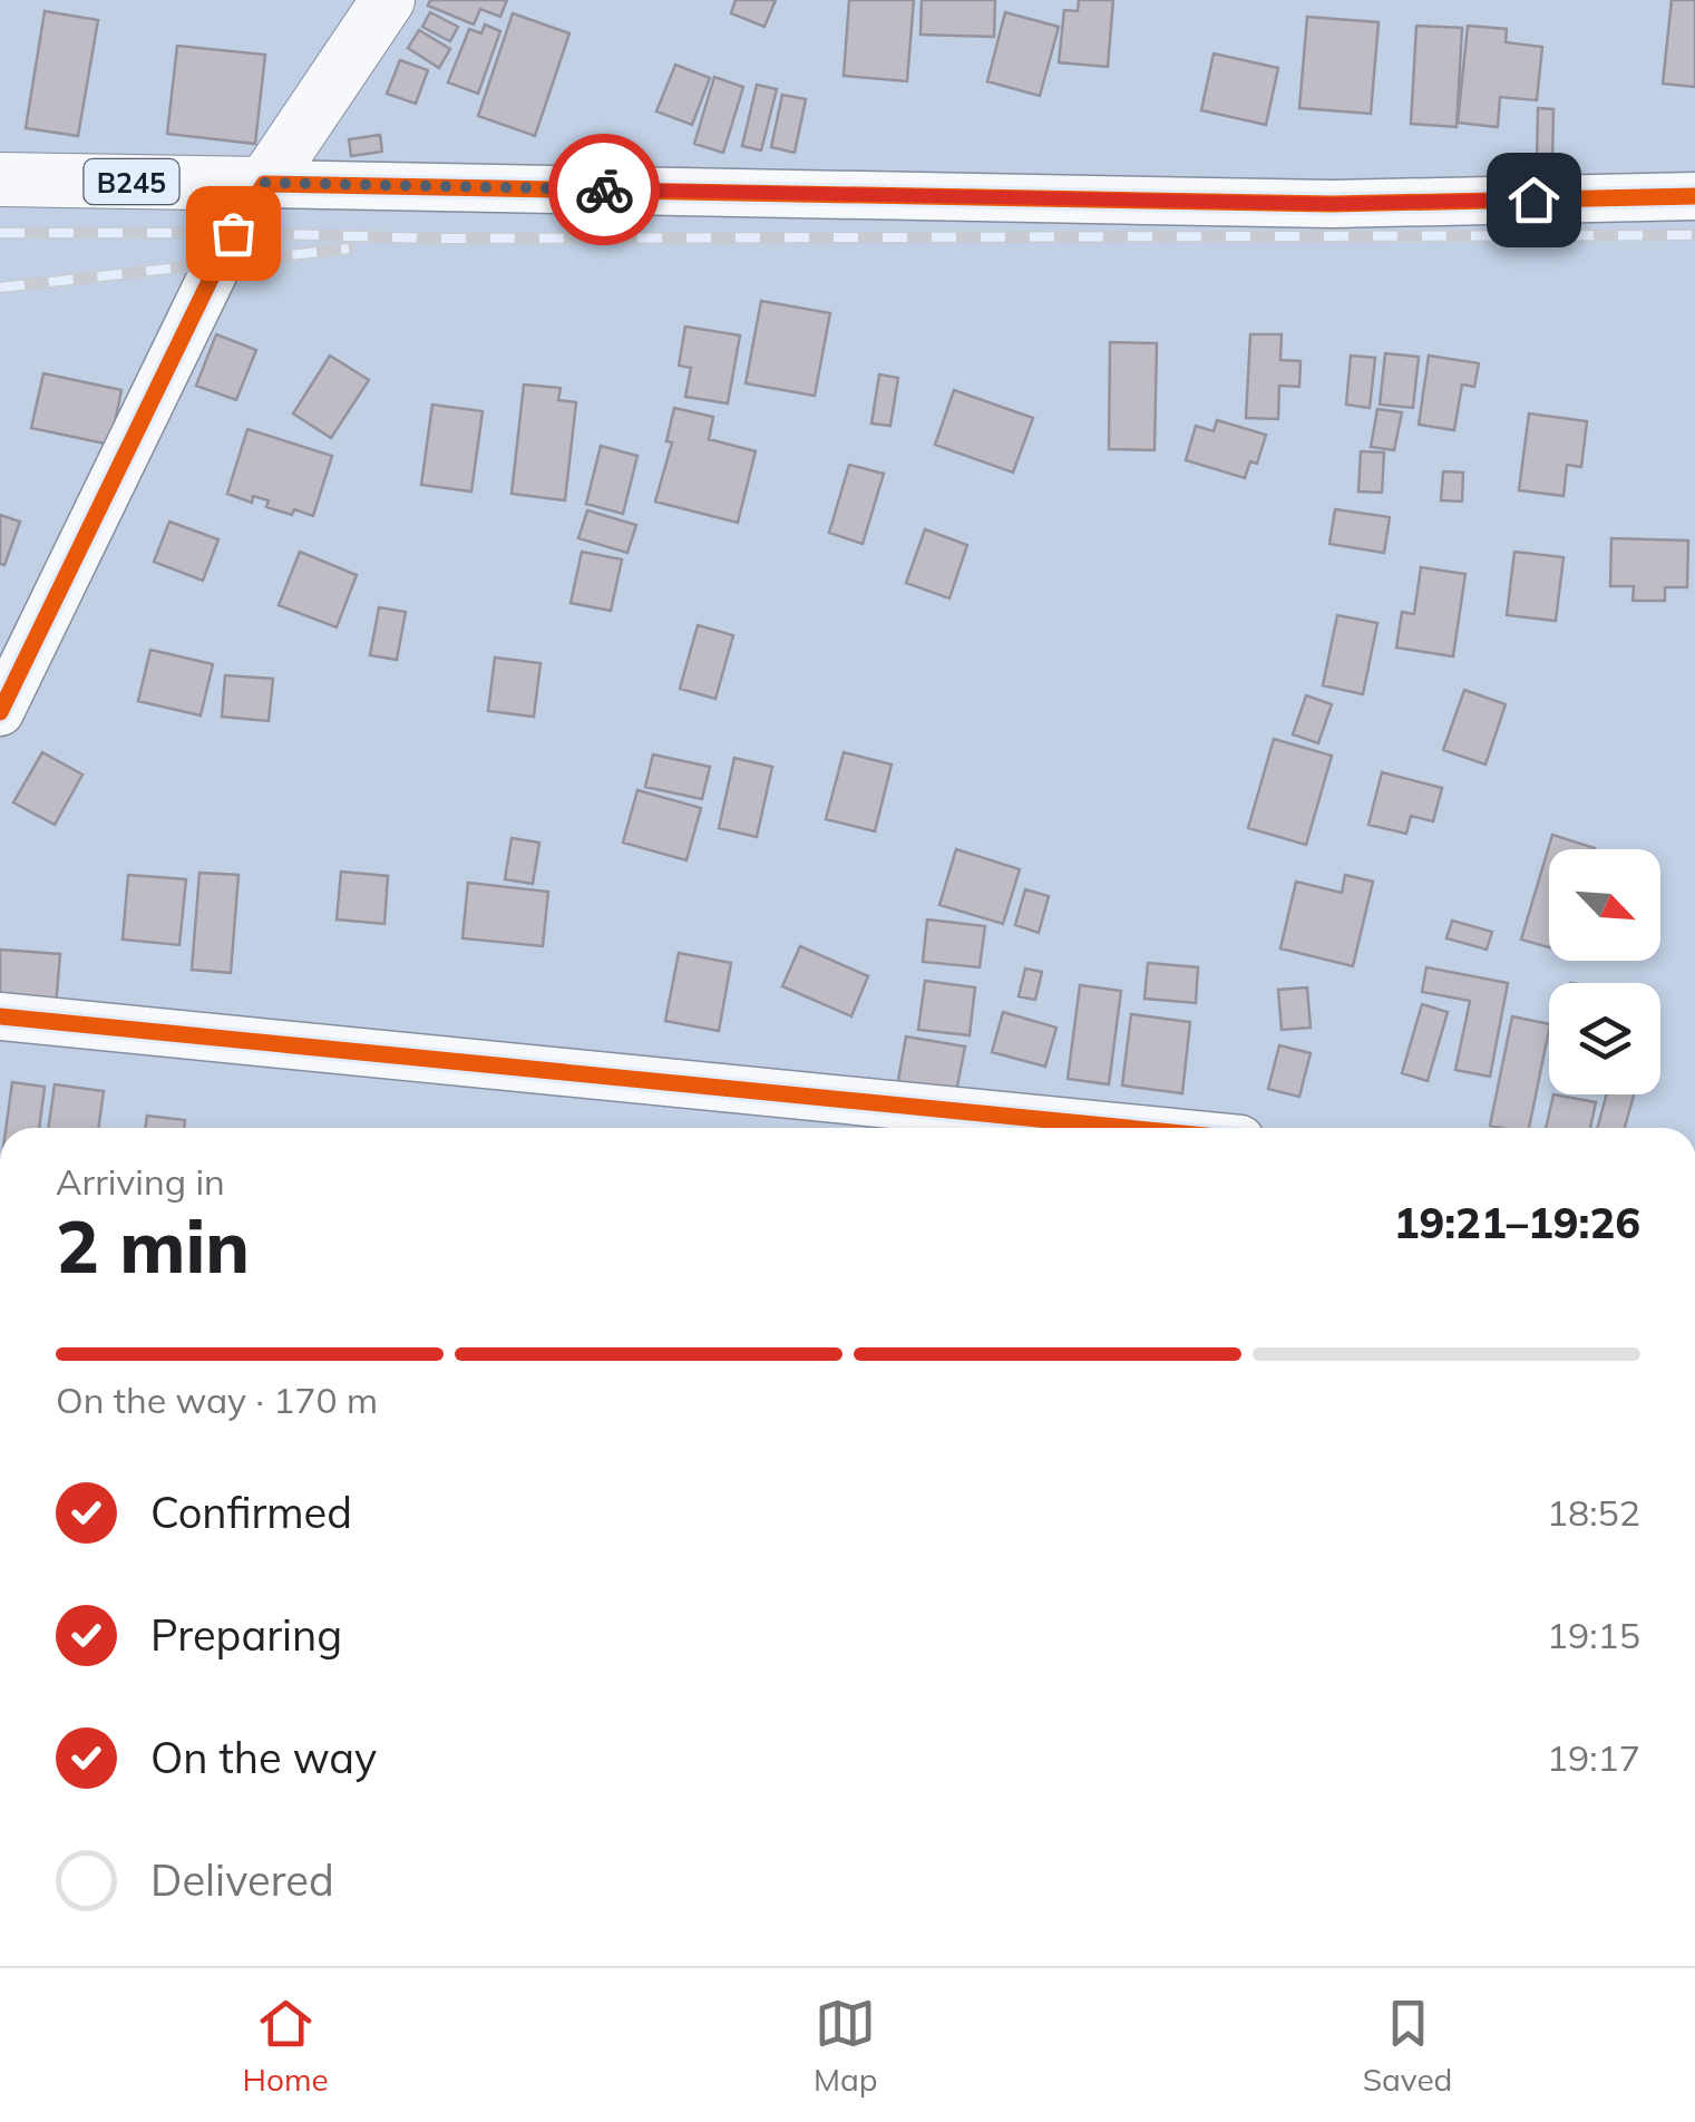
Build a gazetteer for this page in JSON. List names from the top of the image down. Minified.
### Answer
{"streets":{"main road":["B245"]},"north":"bottom right","page":{"heading":["2 min","Arriving in","19:21–19:26"],"bar":"On the way · 170 m","list":[["Confirmed","18:52"],["Preparing","19:15"],["On the way","19:17"],"Delivered"],"tabs":["Home","Map","Saved"]}}
